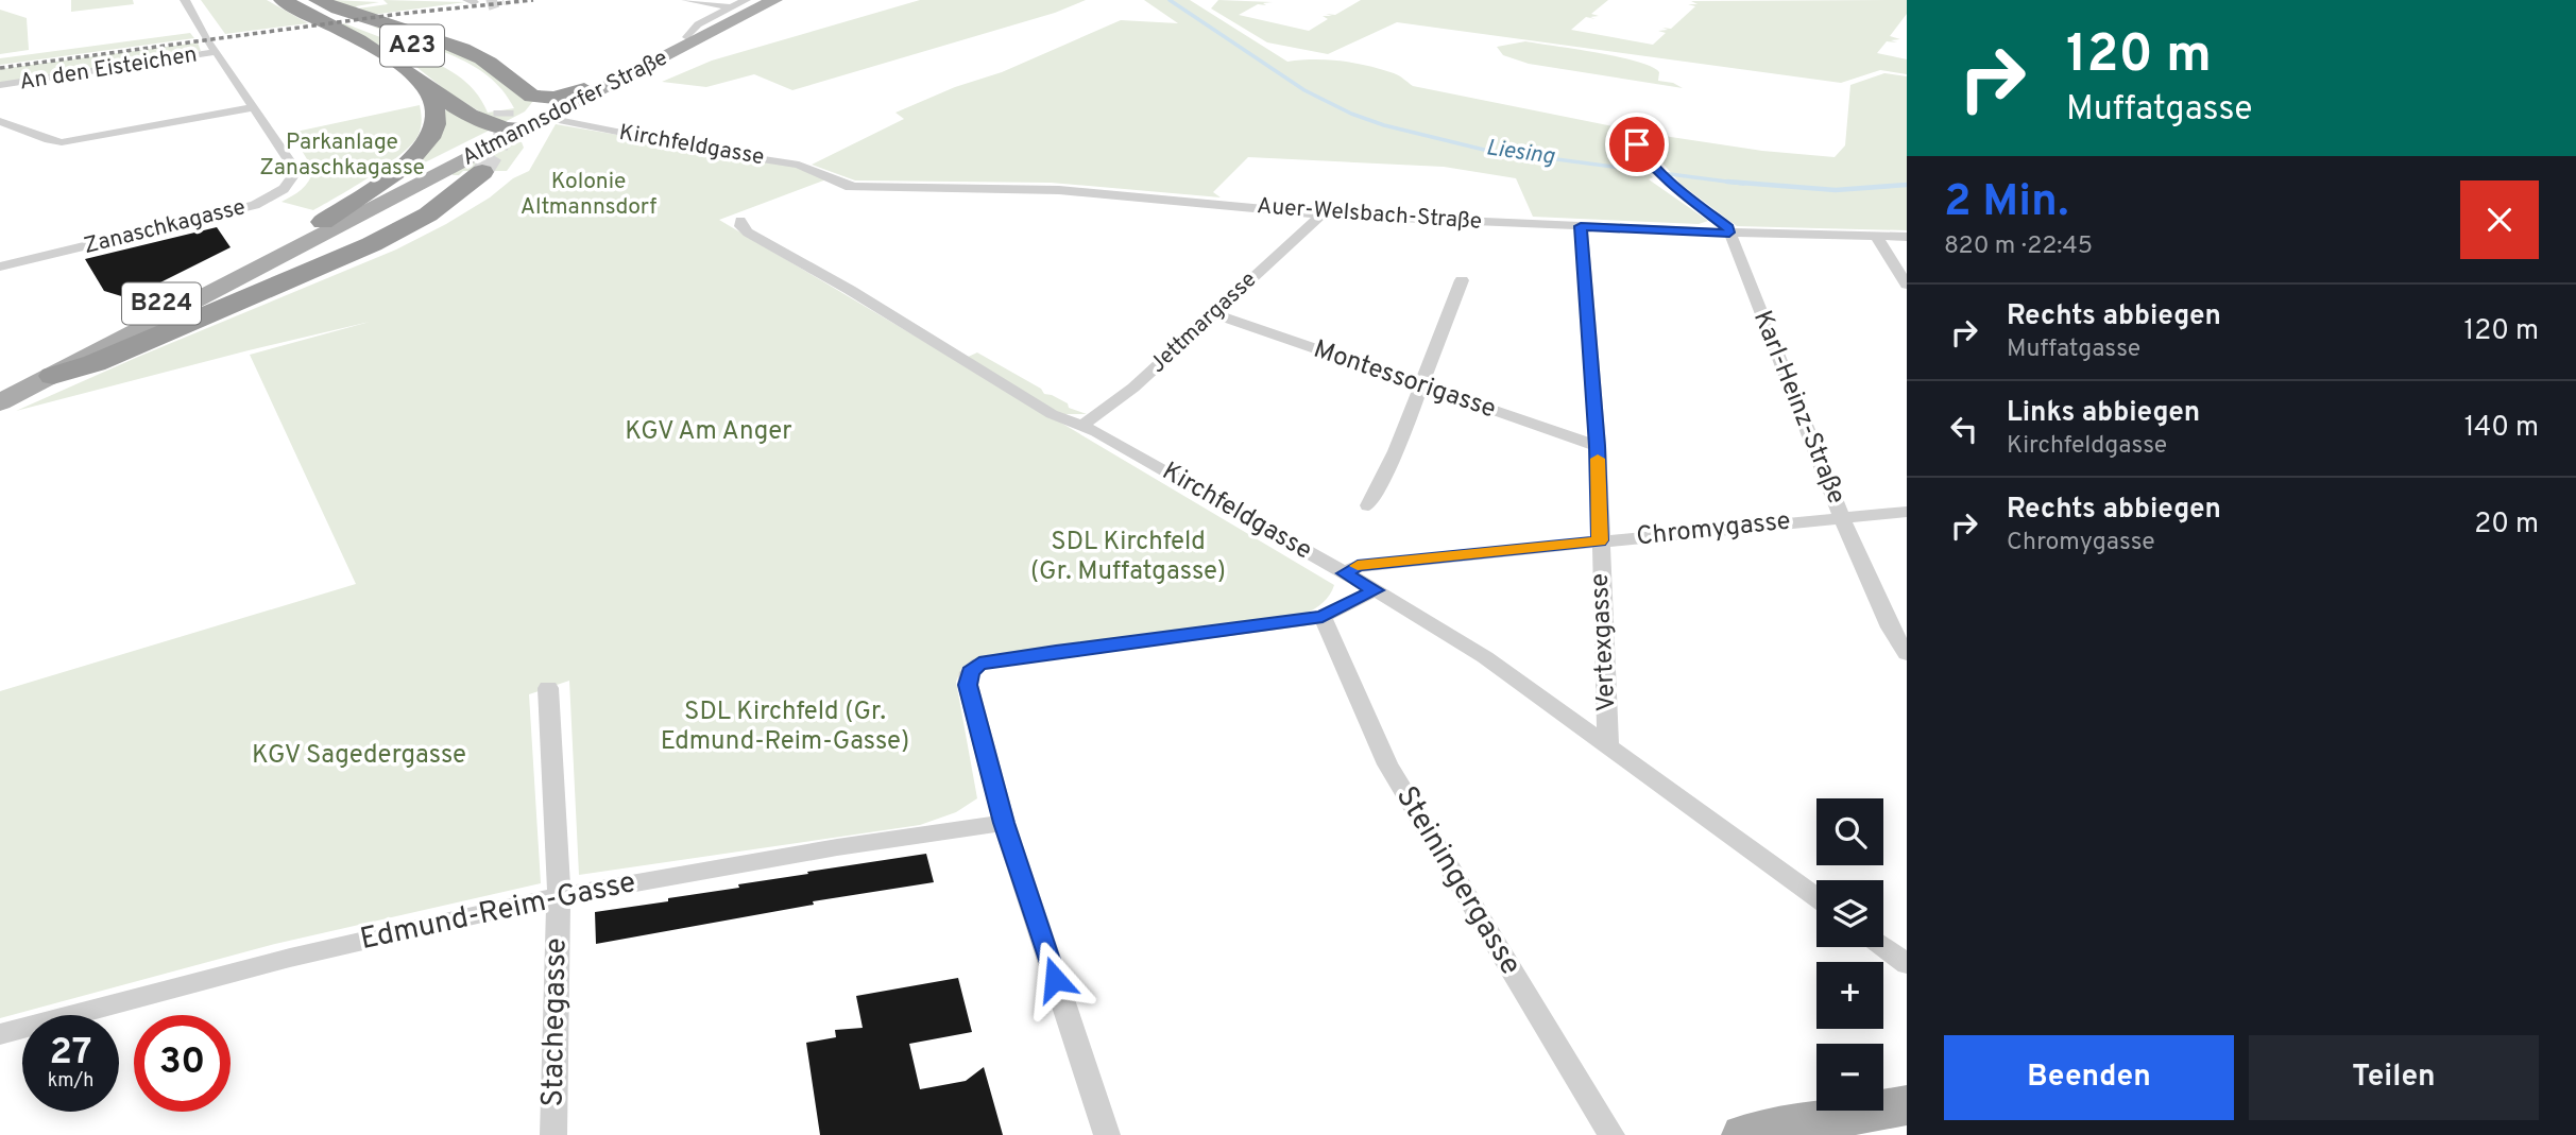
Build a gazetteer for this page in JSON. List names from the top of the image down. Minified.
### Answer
{"streets":{"highway":["A23"],"main road":["Altmannsdorfer Straße","B224"],"street":["An den Eisteichen","Kirchfeldgasse","Auer-Welsbach-Straße","Zanaschkagasse","Jettmargasse","Montessorigasse","Karl-Heinz-Straße","Chromygasse","Vertexgasse","Steiningergasse","Edmund-Reim-Gasse","Stachegasse"]},"crossings":[["A23","Altmannsdorfer Straße"],["A23","Kirchfeldgasse"],["An den Eisteichen","Zanaschkagasse"],["Altmannsdorfer Straße","Kirchfeldgasse"],["Kirchfeldgasse","Auer-Welsbach-Straße"],["Kirchfeldgasse","Jettmargasse"],["Kirchfeldgasse","Chromygasse"],["Kirchfeldgasse","Vertexgasse"],["Auer-Welsbach-Straße","Jettmargasse"],["Auer-Welsbach-Straße","Karl-Heinz-Straße"],["Auer-Welsbach-Straße","Vertexgasse"],["Jettmargasse","Montessorigasse"],["Montessorigasse","Vertexgasse"],["Karl-Heinz-Straße","Chromygasse"],["Chromygasse","Vertexgasse"],["Edmund-Reim-Gasse","Stachegasse"]],"water":["Liesing"],"parks":["Parkanlage Zanaschkagasse","Kolonie Altmannsdorf","KGV Am Anger","SDL Kirchfeld (Gr. Muffatgasse)","SDL Kirchfeld (Gr. Edmund-Reim-Gasse)","KGV Sagedergasse"],"page":{"turn":["120 m","Muffatgasse"],"heading":["2 Min.","820 m · 22:45"],"list":[{"name":"Rechts abbiegen","note":"Muffatgasse","value":"120 m"},{"name":"Links abbiegen","note":"Kirchfeldgasse","value":"140 m"},{"name":"Rechts abbiegen","note":"Chromygasse","value":"20 m"}],"map_buttons":["+","−"],"speed":"27 km/h","limit":"30","buttons":["Beenden","Teilen"]}}
